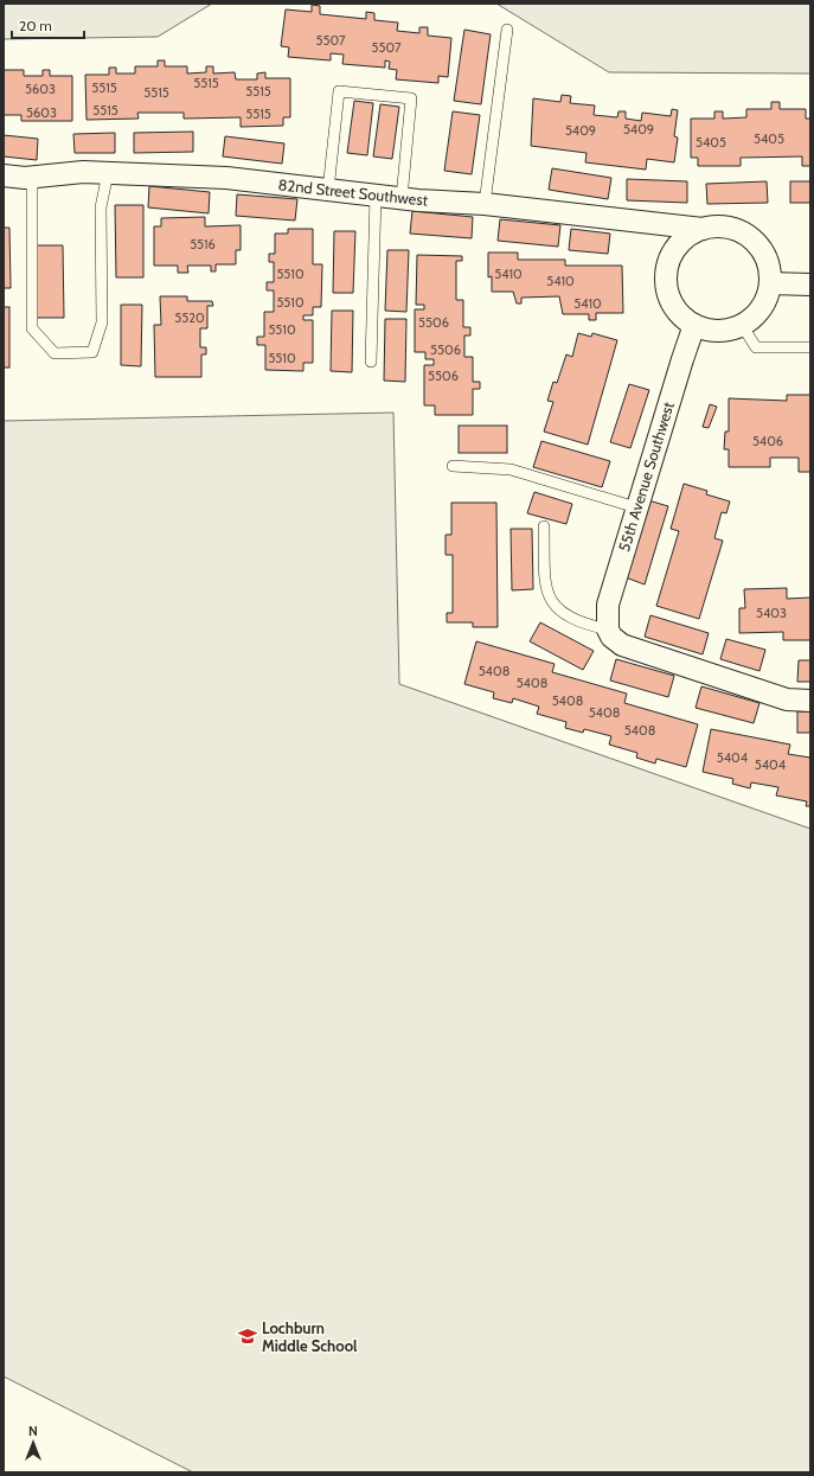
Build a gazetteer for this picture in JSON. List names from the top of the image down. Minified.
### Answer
{"streets":{"street":["82nd Street Southwest","55th Avenue Southwest"]},"crossings":[["82nd Street Southwest","55th Avenue Southwest"]],"places":{"school or university":["Lochburn Middle School"]},"house_numbers":["5507","5507","5515","5515","5603","5515","5515","5515","5603","5515","5409","5409","5405","5405","5516","5510","5410","5410","5510","5410","5520","5506","5510","5506","5510","5506","5406","5403","5408","5408","5408","5408","5408","5404","5404"],"scale_bar":"20 m","north":"top"}
